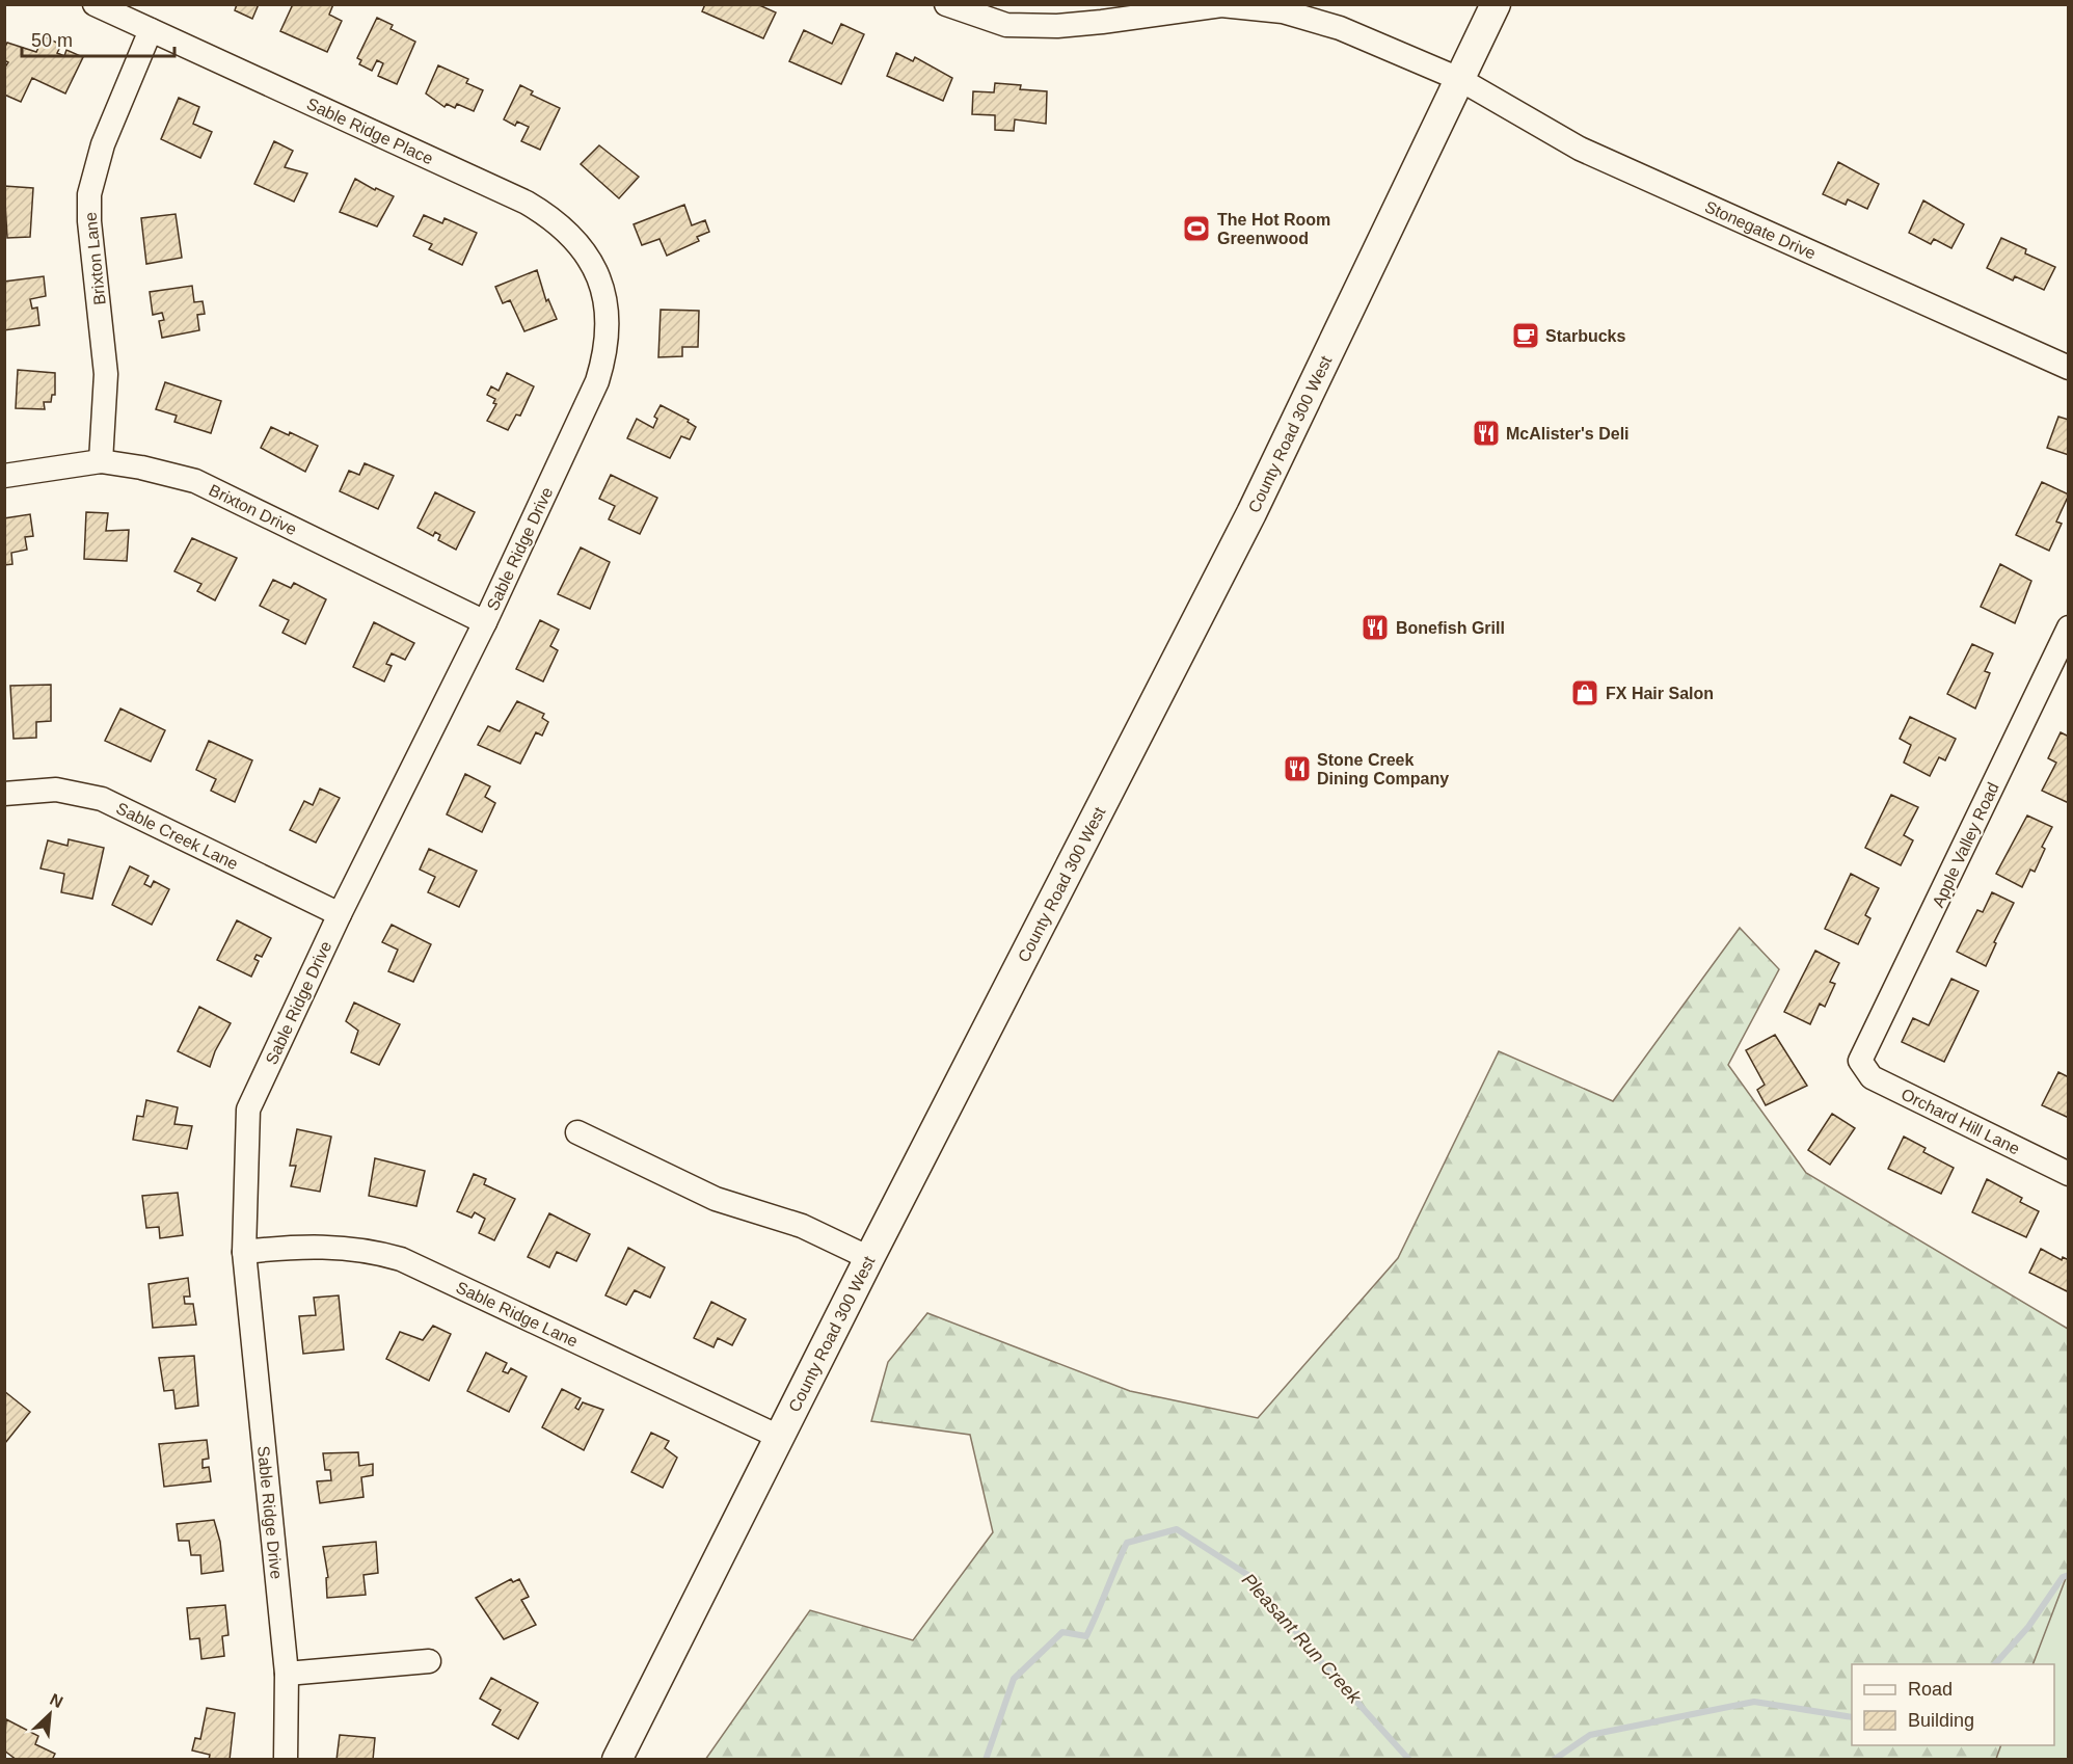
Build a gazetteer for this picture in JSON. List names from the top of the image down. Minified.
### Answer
{"streets":{"main road":["County Road 300 West"],"street":["Sable Ridge Place","Stonegate Drive","Brixton Lane","Brixton Drive","Sable Ridge Drive","Sable Creek Lane","Apple Valley Road","Orchard Hill Lane","Sable Ridge Lane"]},"crossings":[["Sable Ridge Place","Brixton Lane"],["Sable Ridge Place","Sable Ridge Drive"],["Stonegate Drive","County Road 300 West"],["Brixton Lane","Brixton Drive"],["County Road 300 West","Sable Ridge Lane"],["Brixton Drive","Sable Ridge Drive"],["Sable Ridge Drive","Sable Creek Lane"],["Sable Ridge Drive","Sable Ridge Lane"],["Apple Valley Road","Orchard Hill Lane"]],"water":["Pleasant Run Creek"],"places":{"sports":["The Hot Room Greenwood"],"cafe":["Starbucks"],"restaurant":["McAlister's Deli","Bonefish Grill","Stone Creek Dining Company"],"shop":["FX Hair Salon"]},"legend":["Road","Building"],"scale_bar":"50 m","north":"top right"}
